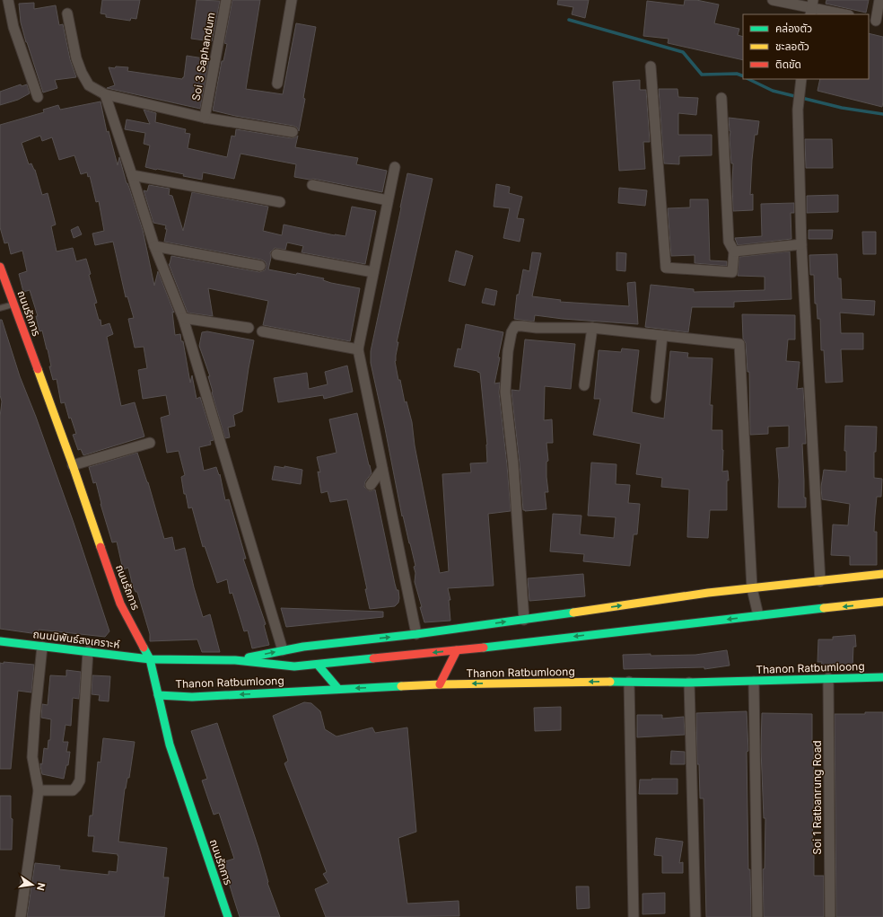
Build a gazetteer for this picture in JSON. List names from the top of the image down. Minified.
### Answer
{"streets":{"main road":["ถนนรัถการ","ถนนนิพันธ์สงเคราะห์","Thanon Ratbumloong"],"street":["Soi 3 Saphandum","Soi 1 Ratbanrung Road"]},"crossings":[["ถนนรัถการ","ถนนนิพันธ์สงเคราะห์"],["ถนนรัถการ","Thanon Ratbumloong"],["Thanon Ratbumloong","Soi 1 Ratbanrung Road"]],"legend":["คล่องตัว","ชะลอตัว","ติดขัด"],"north":"right"}
